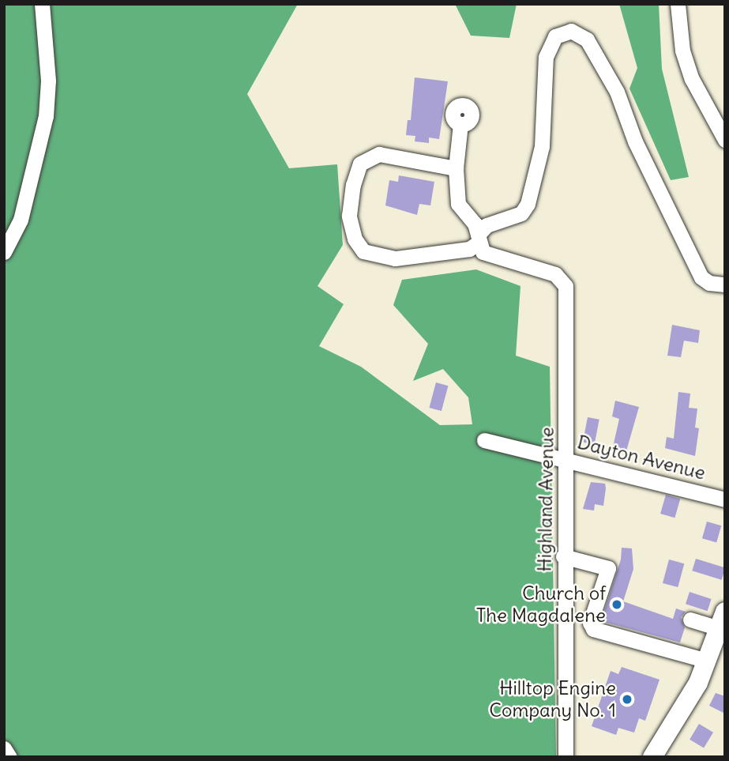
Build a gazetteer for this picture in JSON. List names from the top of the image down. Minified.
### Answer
{"streets":{"street":["Dayton Avenue","Highland Avenue"]},"crossings":[["Dayton Avenue","Highland Avenue"]],"places":["Church of The Magdalene","Hilltop Engine Company No. 1"]}
